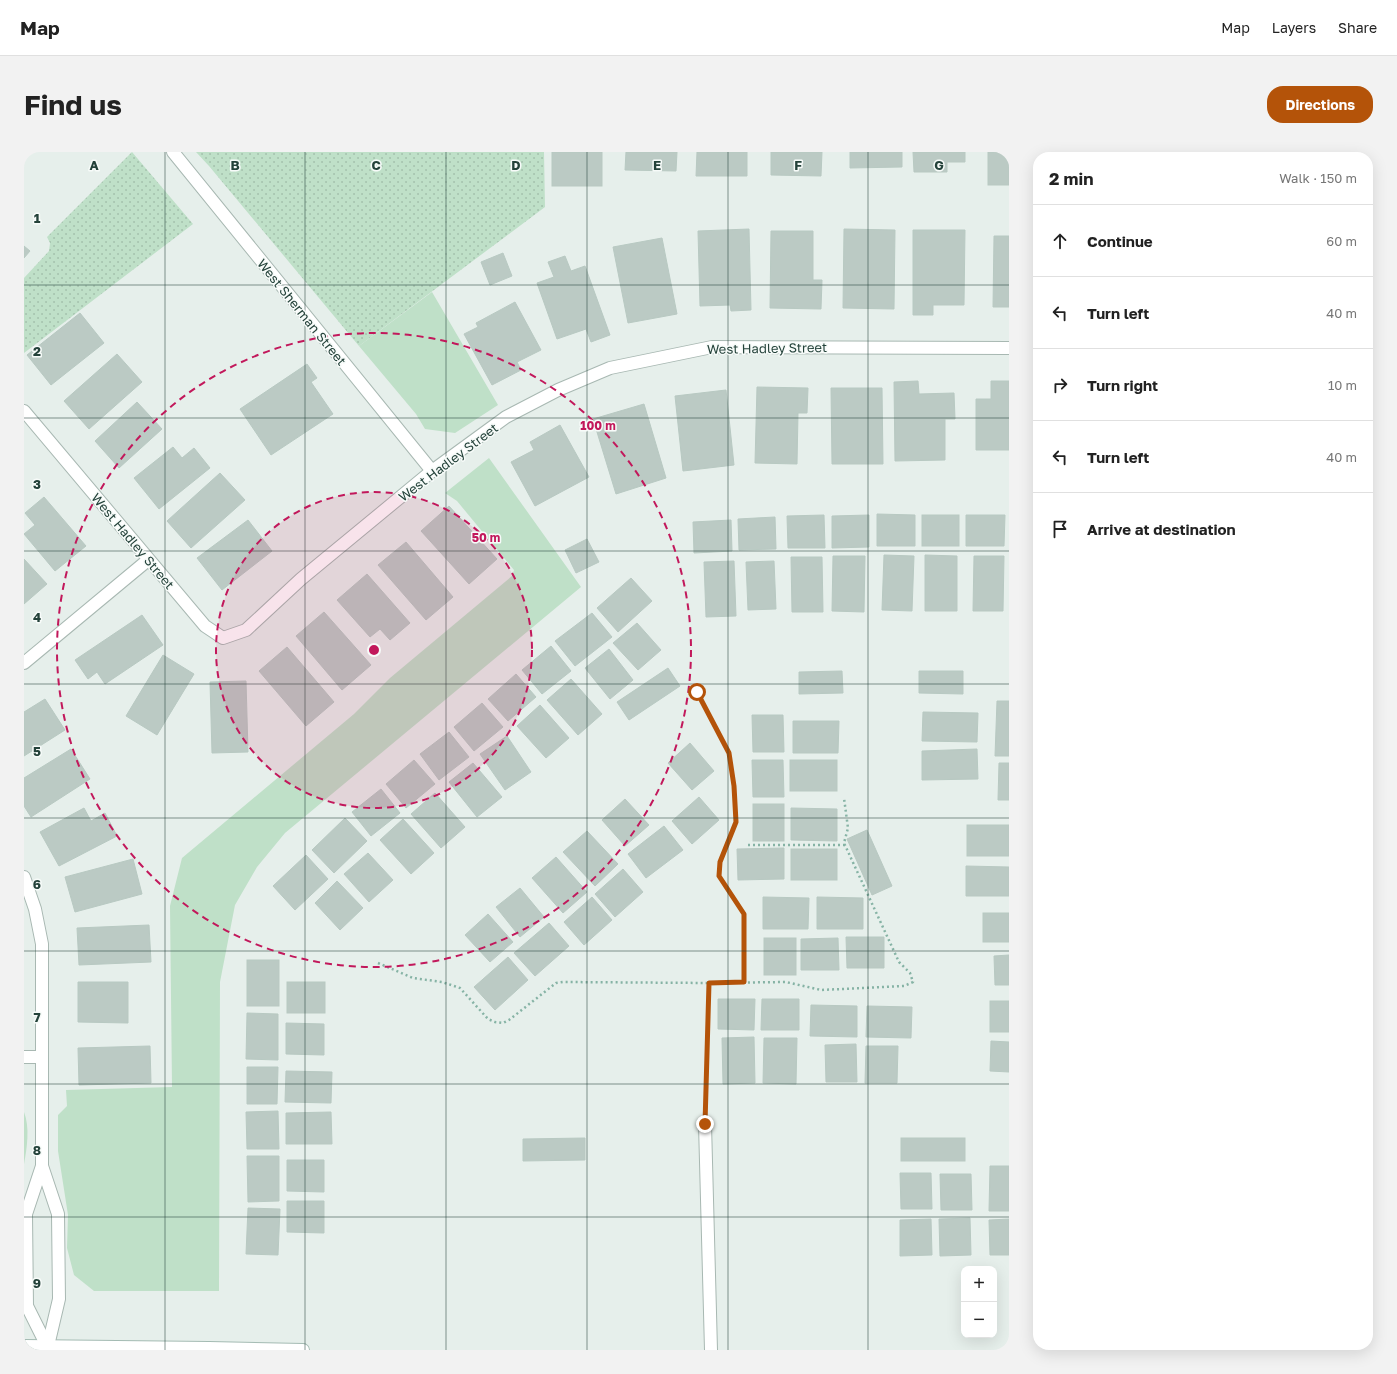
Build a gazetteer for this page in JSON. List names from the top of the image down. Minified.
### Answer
{"streets":{"street":["West Sherman Street","West Hadley Street"]},"crossings":[["West Sherman Street","West Hadley Street"]],"page":{"header":"Map","nav":["Map","Layers","Share"],"buttons":"Directions","title":"Find us","heading":["2 min","Walk · 150 m"],"list":[["Continue","60 m"],["Turn left","40 m"],["Turn right","10 m"],["Turn left","40 m"],"Arrive at destination"],"map_buttons":["+","−"]},"grid":{"columns":["A","B","C","D","E","F","G"],"rows":["1","2","3","4","5","6","7","8","9"]},"rings":["100 m","50 m"]}
